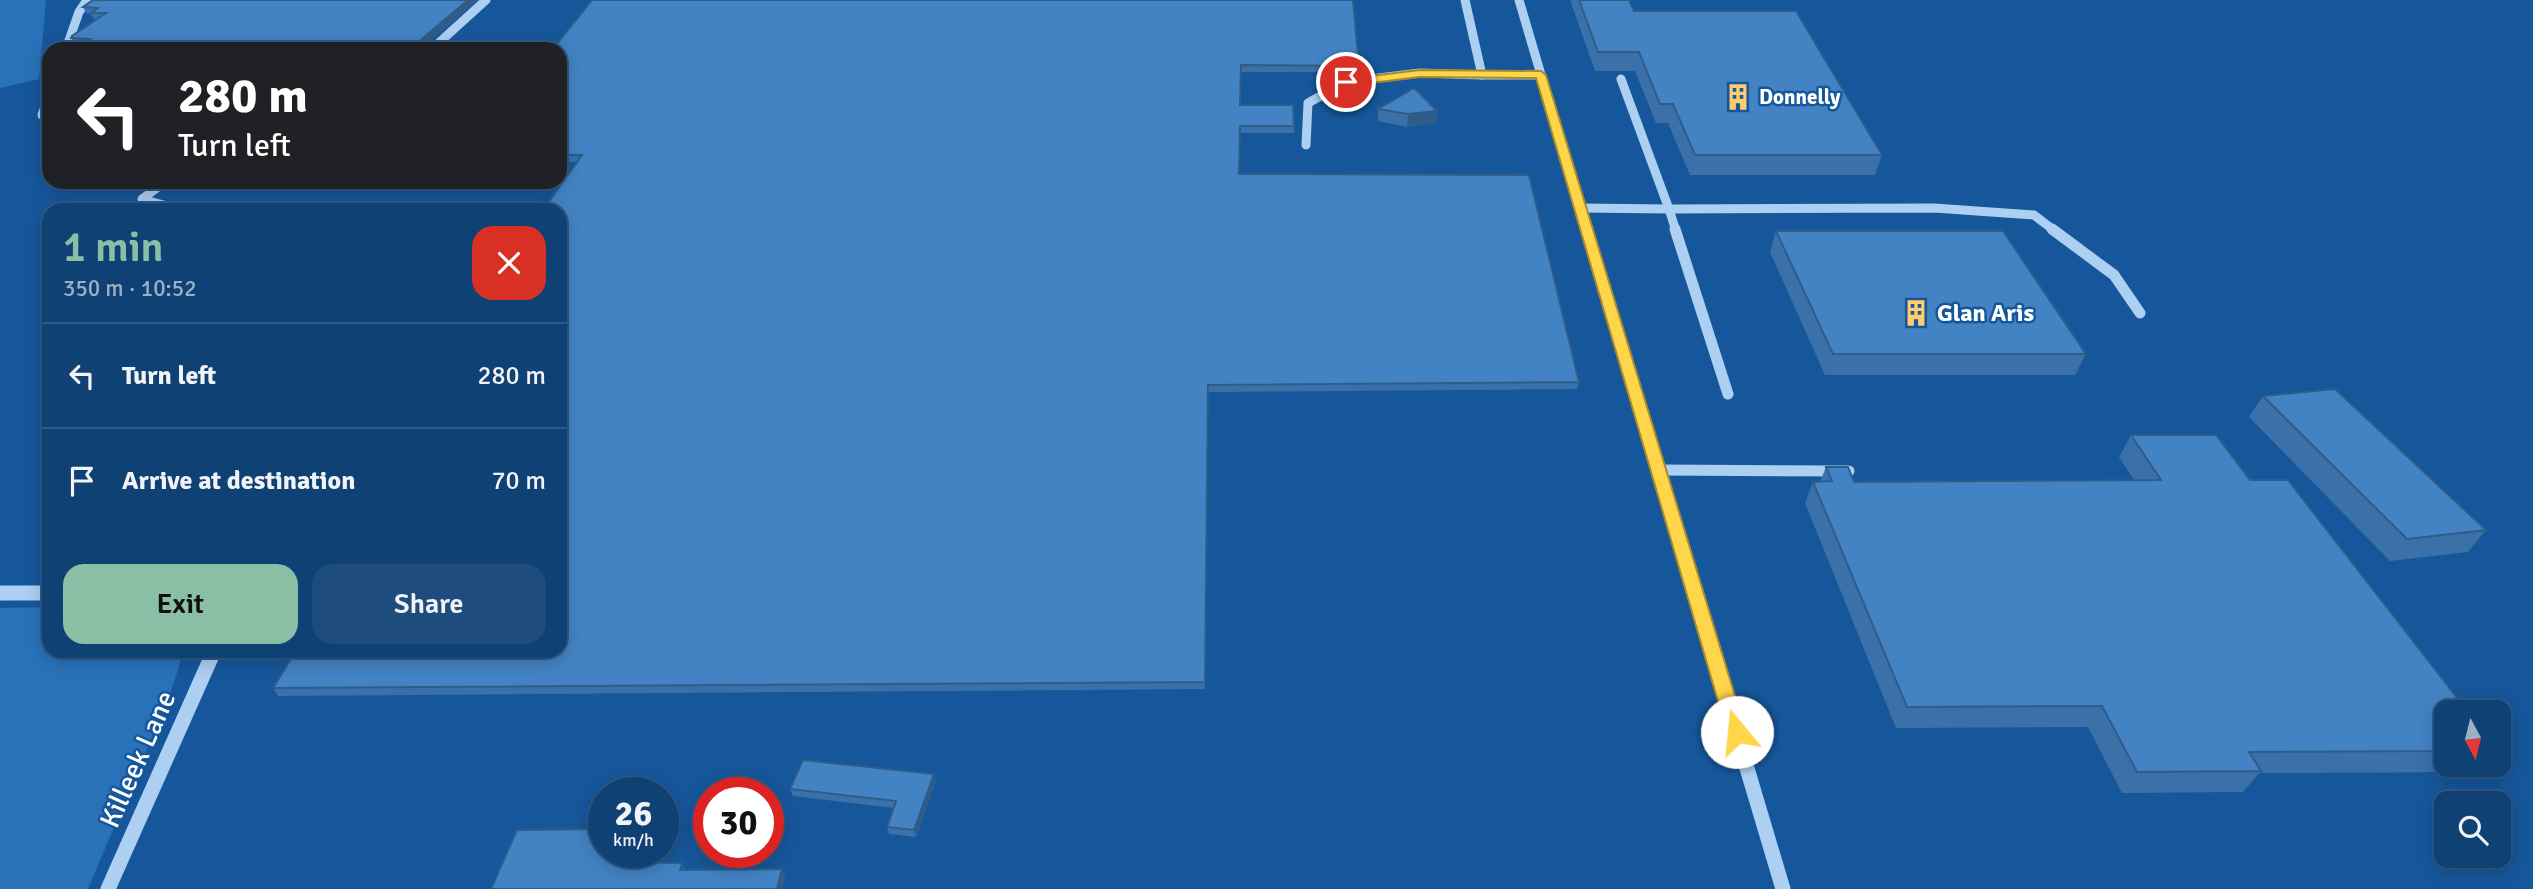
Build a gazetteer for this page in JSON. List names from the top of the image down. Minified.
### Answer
{"streets":{"street":["Killeek Lane"]},"places":{"building":["Donnelly","Glan Aris"]},"north":"bottom","page":{"turn":["280 m","Turn left"],"heading":["1 min","350 m · 10:52"],"list":[{"name":"Turn left","value":"280 m"},{"name":"Arrive at destination","value":"70 m"}],"buttons":["Exit","Share"],"speed":"26 km/h","limit":"30"}}
